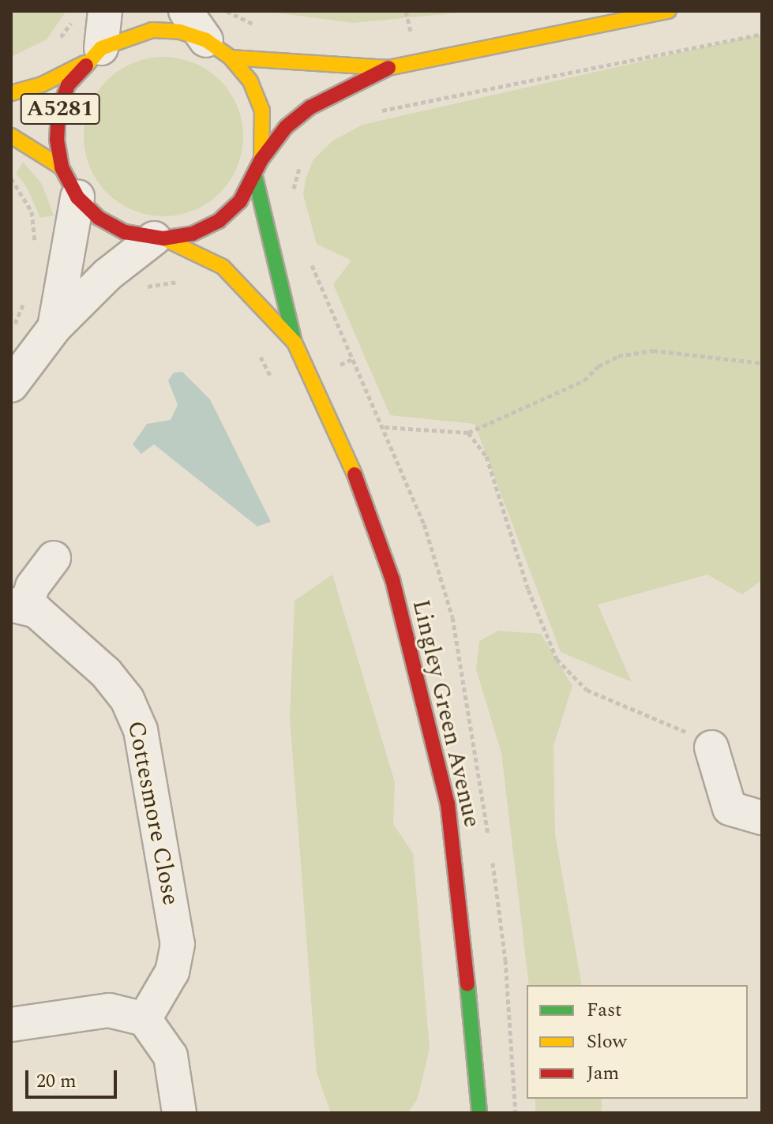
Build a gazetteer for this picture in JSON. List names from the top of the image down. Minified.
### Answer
{"streets":{"main road":["A5281","Lingley Green Avenue"],"street":["Cottesmore Close"]},"crossings":[["A5281","Lingley Green Avenue"]],"legend":["Fast","Slow","Jam"],"scale_bar":"20 m"}
